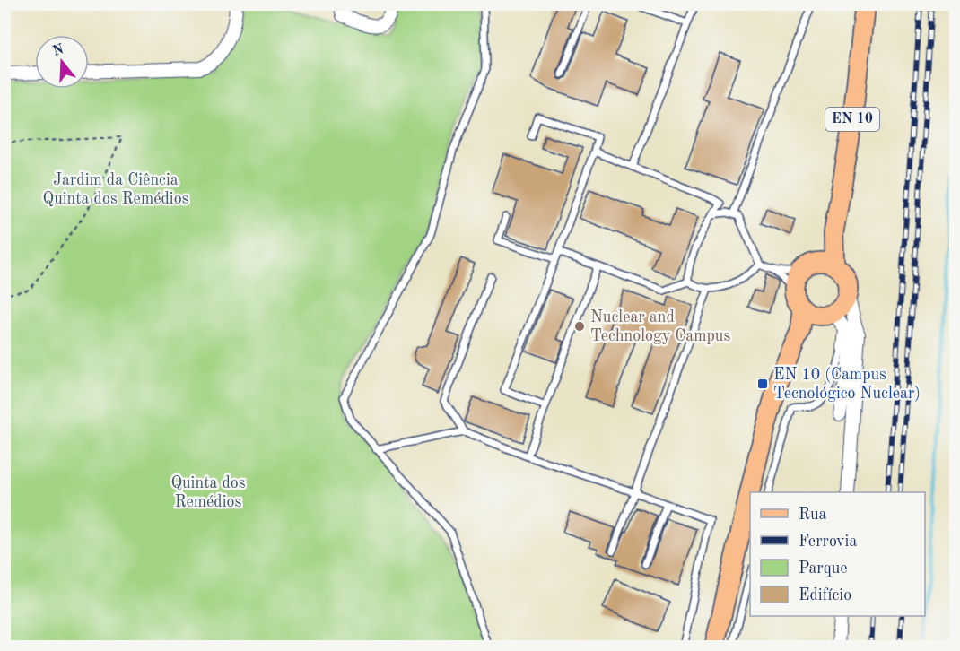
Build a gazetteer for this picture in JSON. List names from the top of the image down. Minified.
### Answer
{"streets":{"main road":["EN 10"]},"parks":["Jardim da Ciência Quinta dos Remédios","Quinta dos Remédios"],"places":{"other":["Nuclear and Technology Campus"],"transit":["EN 10 (Campus Tecnológico Nuclear)"]},"legend":["Rua","Ferrovia","Parque","Edifício"],"north":"top"}
